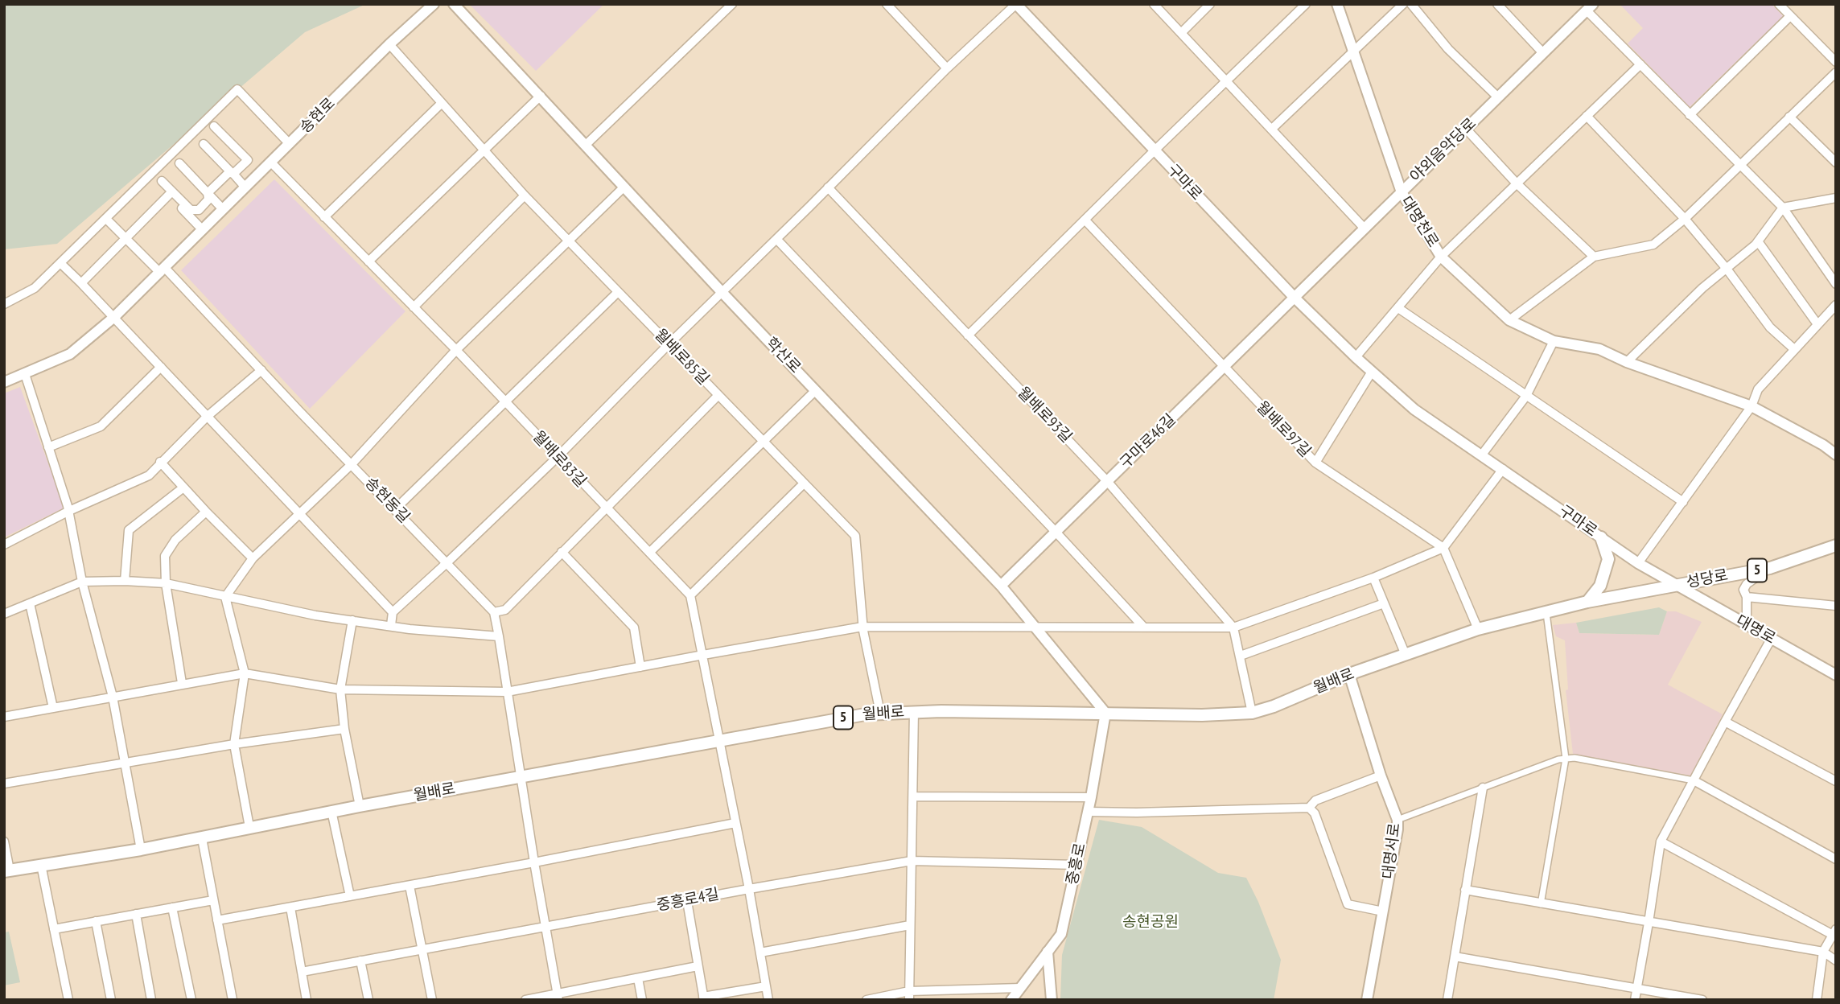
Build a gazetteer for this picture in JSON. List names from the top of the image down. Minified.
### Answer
{"streets":{"main road":["송현로","야외음악당로","구마로","대명천로","학산로","구마로46길","5","성당로","대명로","월배로","대명서로","중흥로"],"street":["월배로85길","월배로93길","월배로97길","월배로83길","송현동길","중흥로4길"]},"crossings":[["송현로","월배로85길"],["송현로","월배로83길"],["송현로","송현동길"],["야외음악당로","구마로"],["야외음악당로","대명천로"],["야외음악당로","구마로46길"],["구마로","구마로46길"],["구마로","성당로"],["구마로","대명로"],["구마로","월배로"],["학산로","구마로46길"],["학산로","월배로"],["학산로","중흥로"],["월배로85길","월배로"],["월배로93길","구마로46길"],["월배로93길","월배로"],["월배로97길","구마로46길"],["성당로","대명로"],["성당로","월배로"],["대명로","월배로"],["월배로","대명서로"],["월배로","중흥로"],["중흥로","중흥로4길"]],"parks":["송현공원"]}
